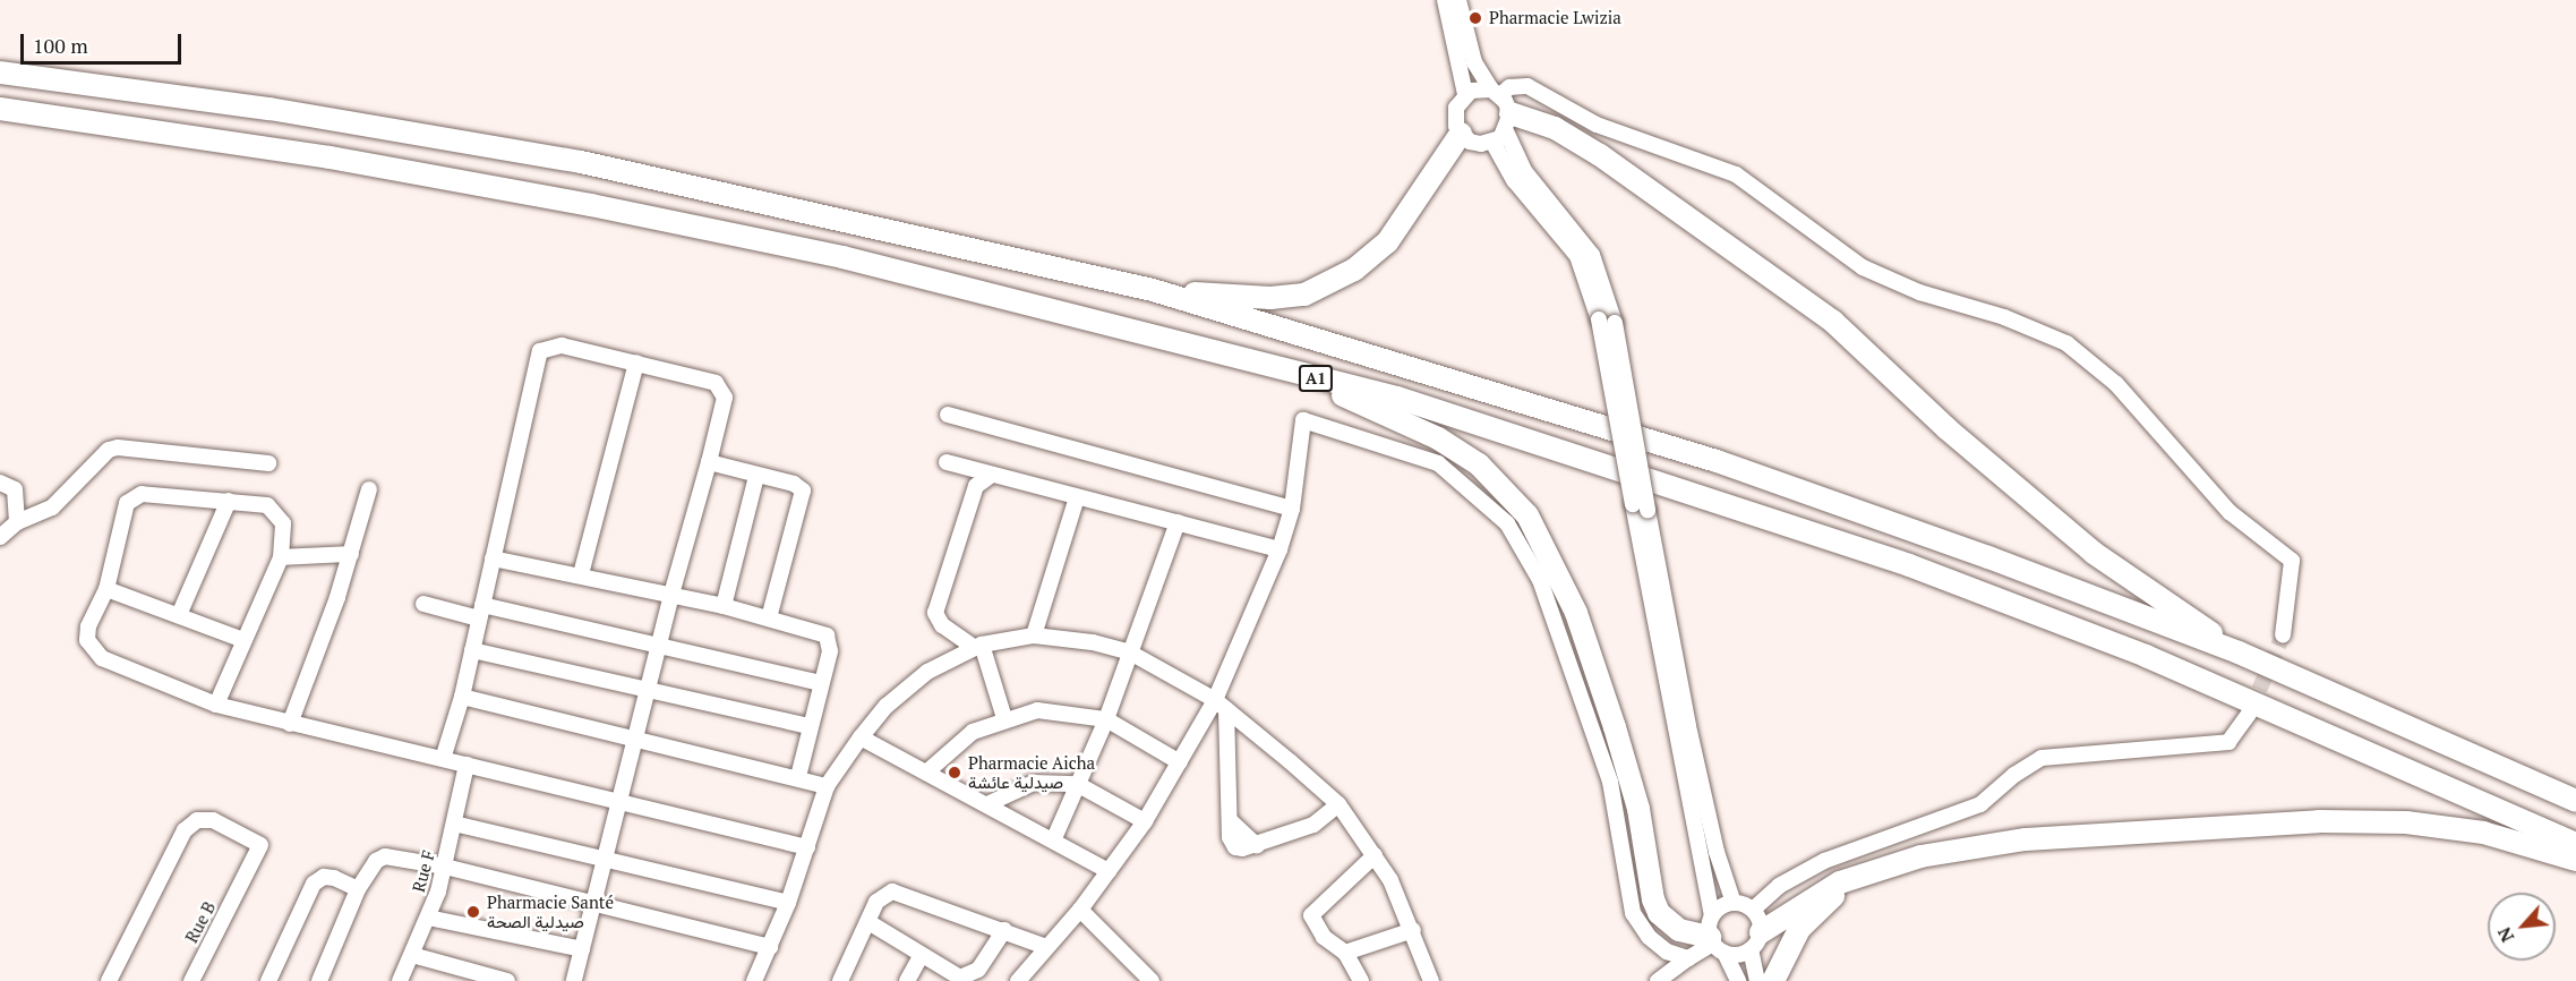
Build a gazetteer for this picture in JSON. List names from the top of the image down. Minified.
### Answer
{"streets":{"highway":["A1"],"street":["Rue F","Rue B"]},"places":["Pharmacie Lwizia","Pharmacie Aicha صيدلية عائشة","Pharmacie Santé صيدلية الصحة"],"scale_bar":"100 m","north":"bottom left"}
